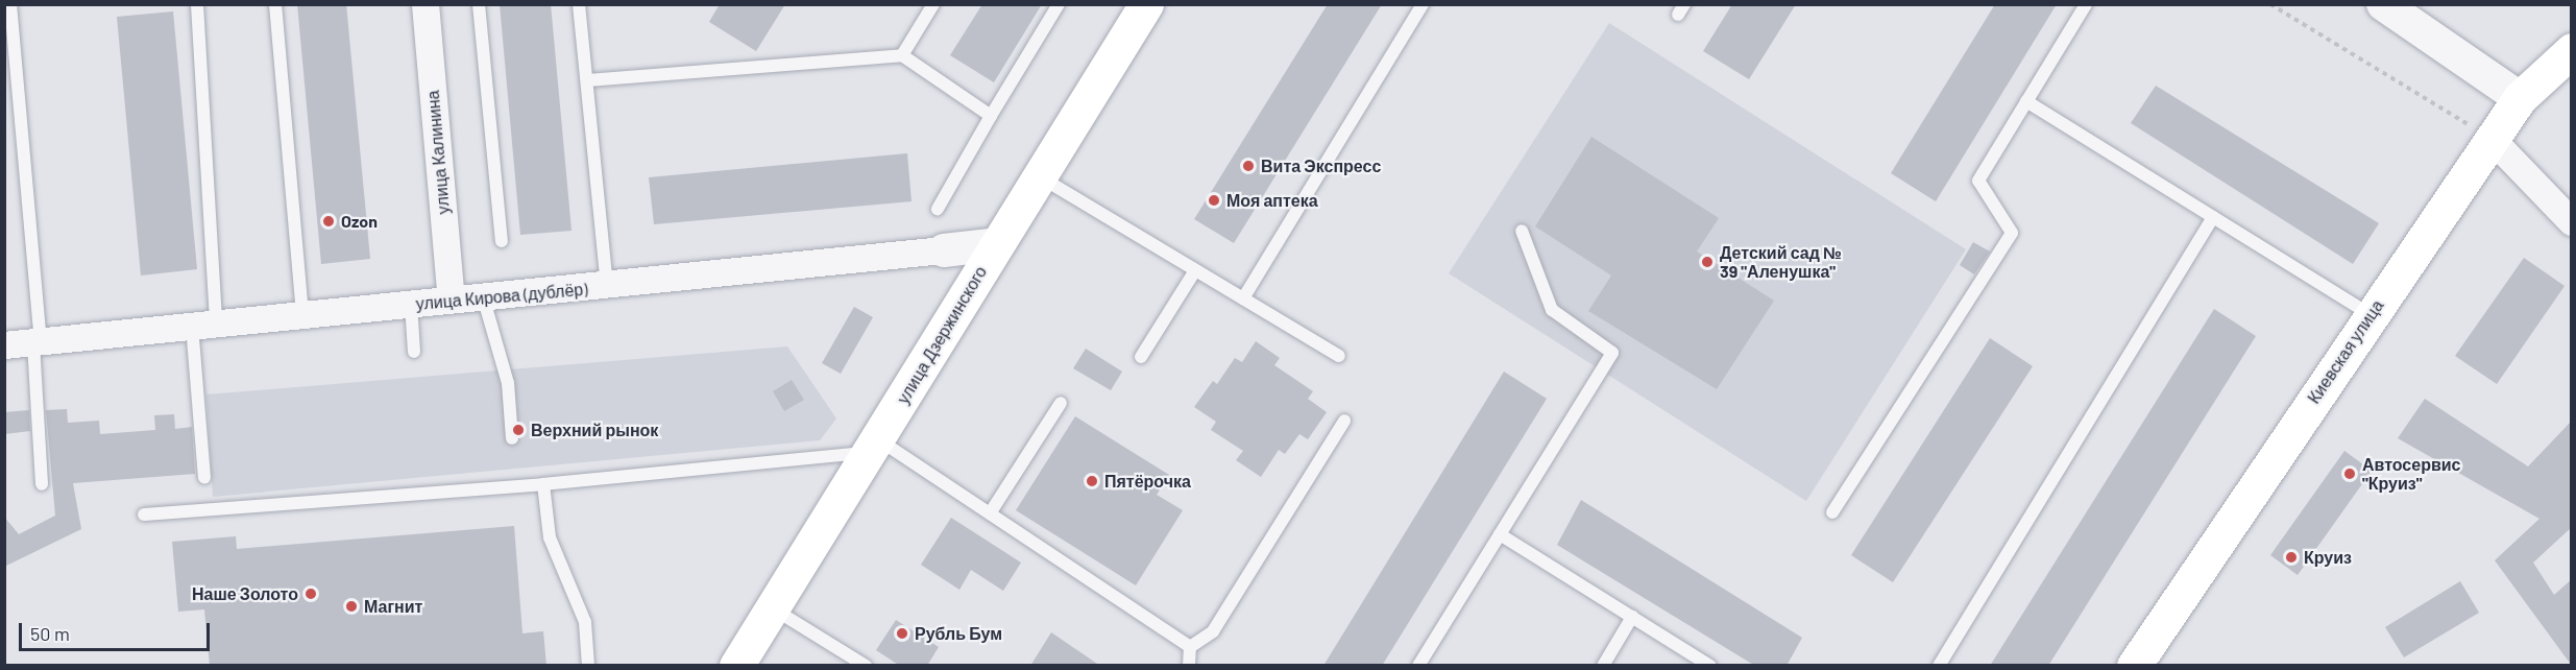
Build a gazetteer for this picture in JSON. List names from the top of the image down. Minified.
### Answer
{"streets":{"main road":["улица Дзержинского","Киевская улица"],"street":["улица Калинина","улица Кирова (дублёр)"]},"crossings":[["улица Калинина","улица Кирова (дублёр)"],["улица Кирова (дублёр)","улица Дзержинского"]],"places":["Вита Экспресс","Моя аптека","Ozon","Детский сад № 39 \"Аленушка\"","Верхний рынок","Автосервис \"Круиз\"","Пятёрочка","Круиз","Наше Золото","Магнит","Рубль Бум"],"scale_bar":"50 m"}
